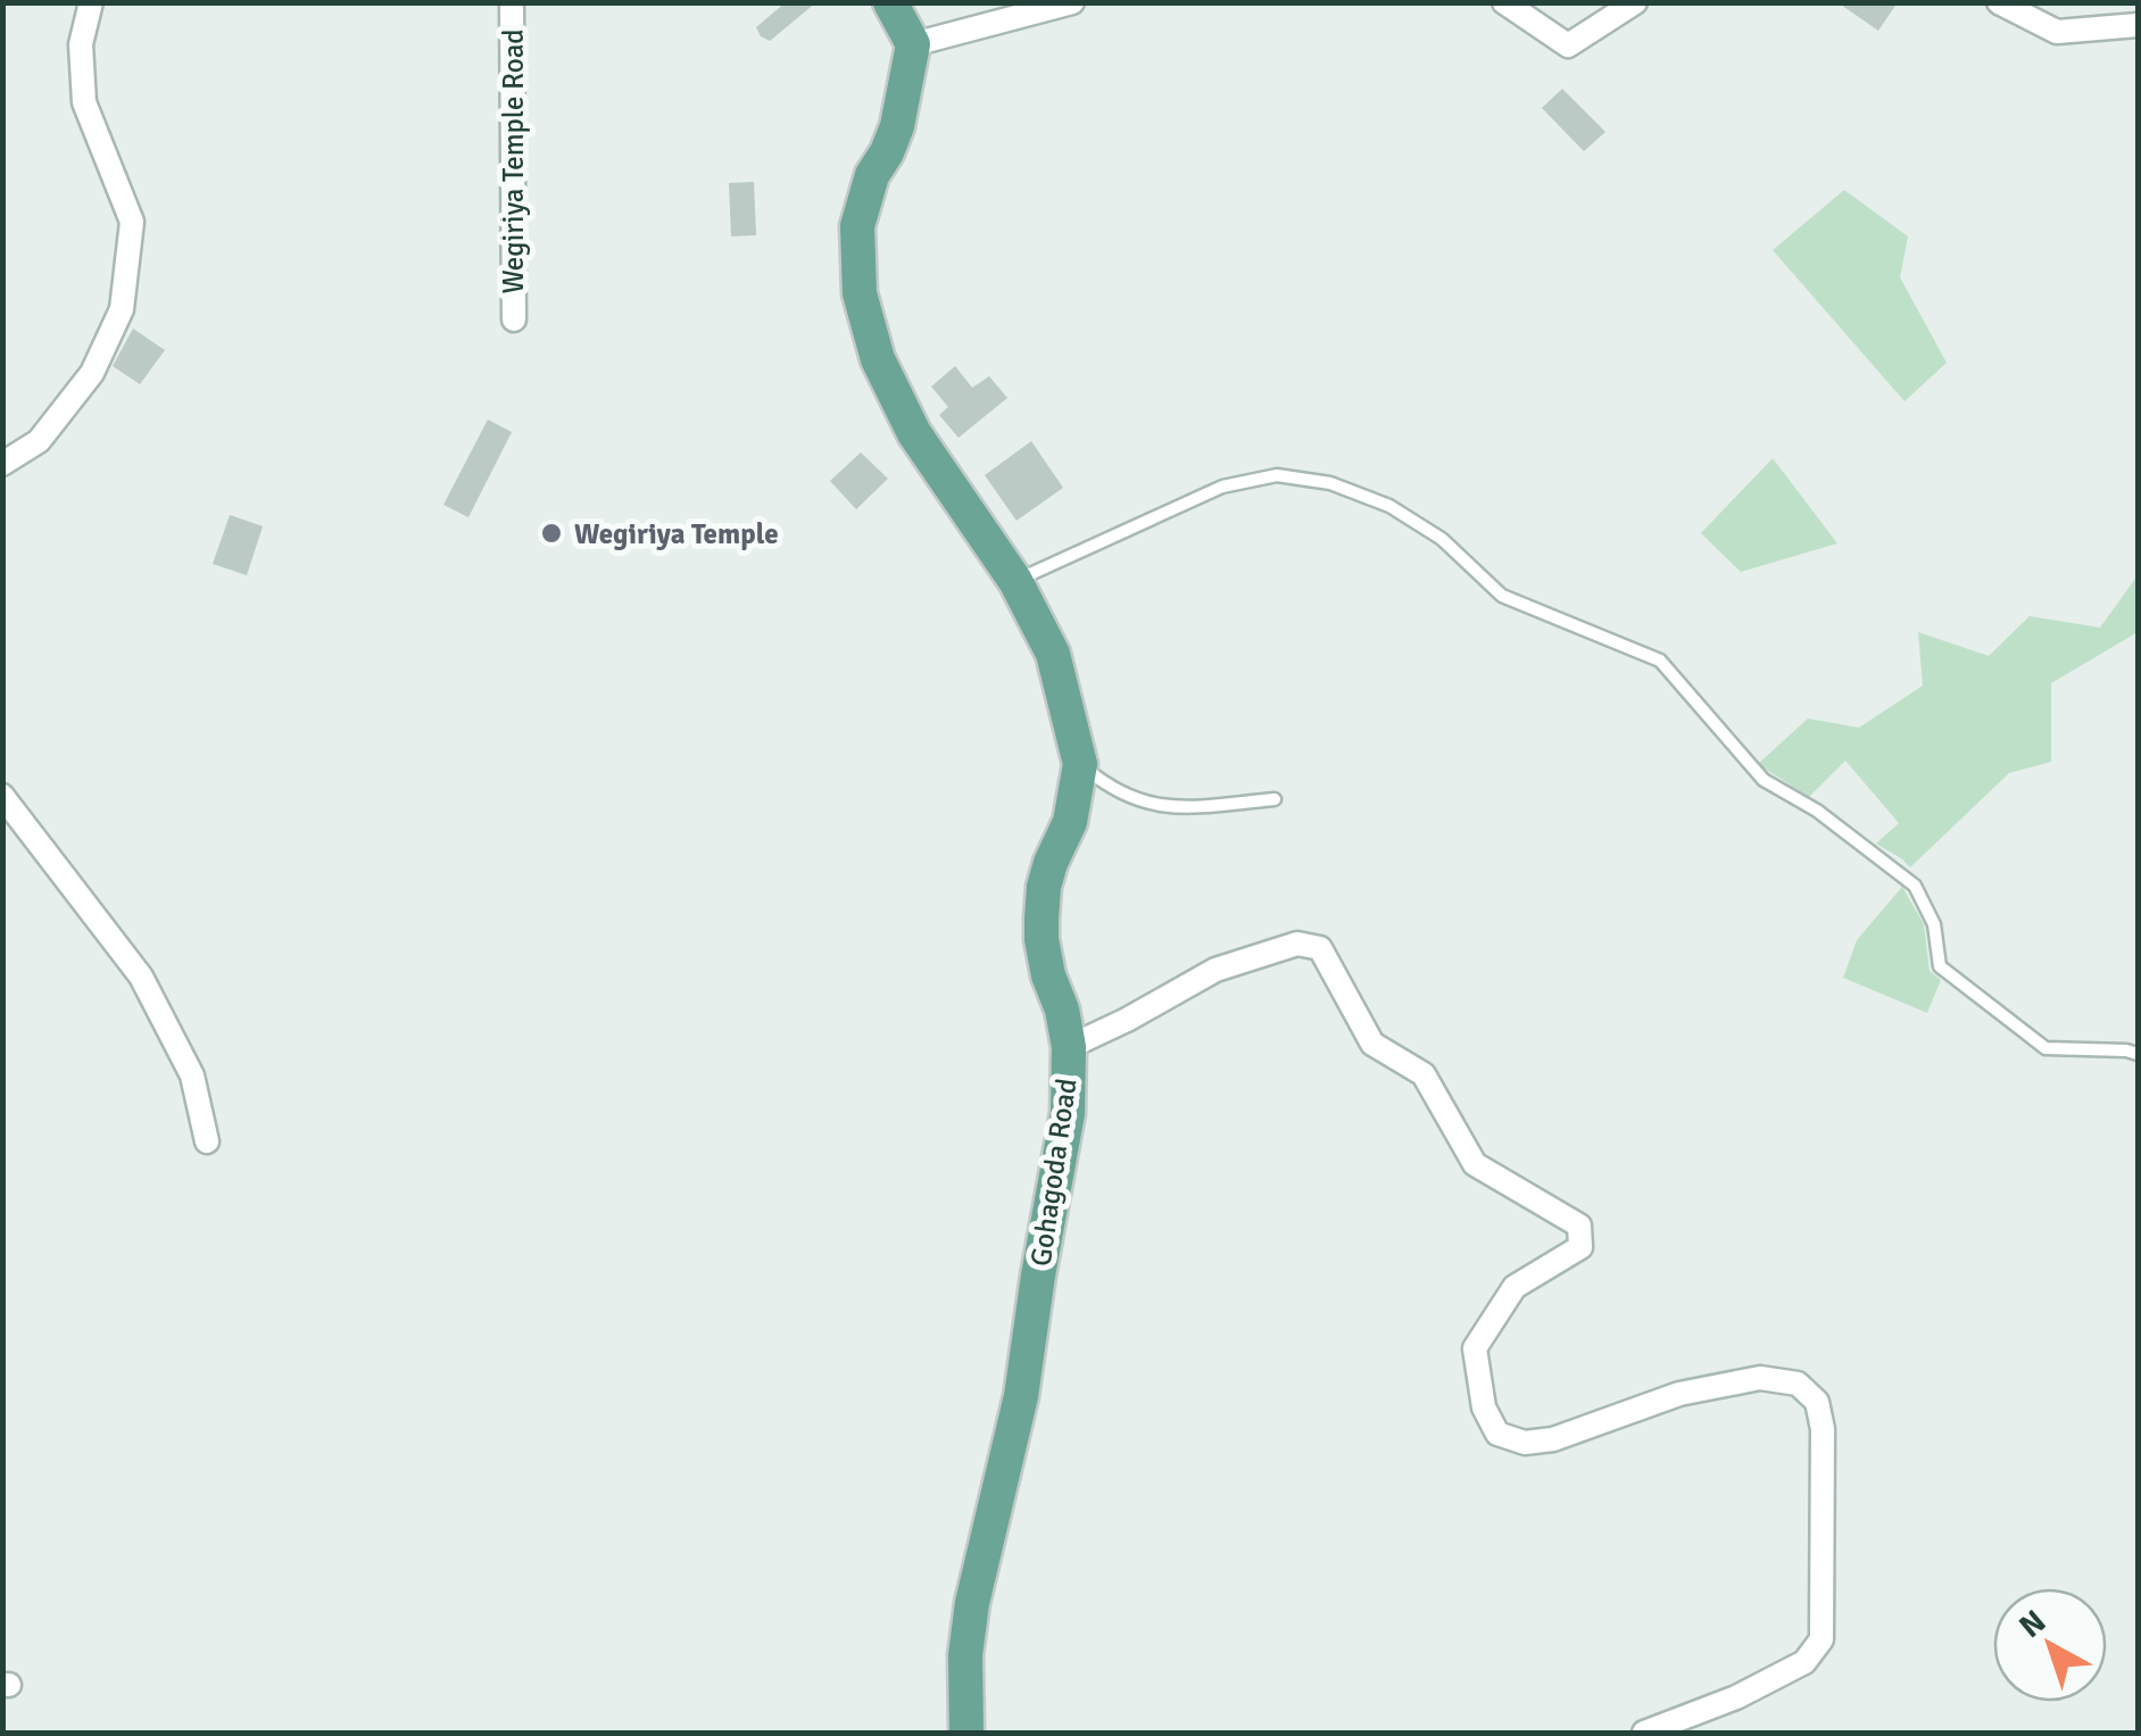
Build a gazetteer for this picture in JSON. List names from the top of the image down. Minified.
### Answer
{"streets":{"main road":["Gohagoda Road"],"street":["Wegiriya Temple Road"]},"places":["Wegiriya Temple"],"north":"top left"}
